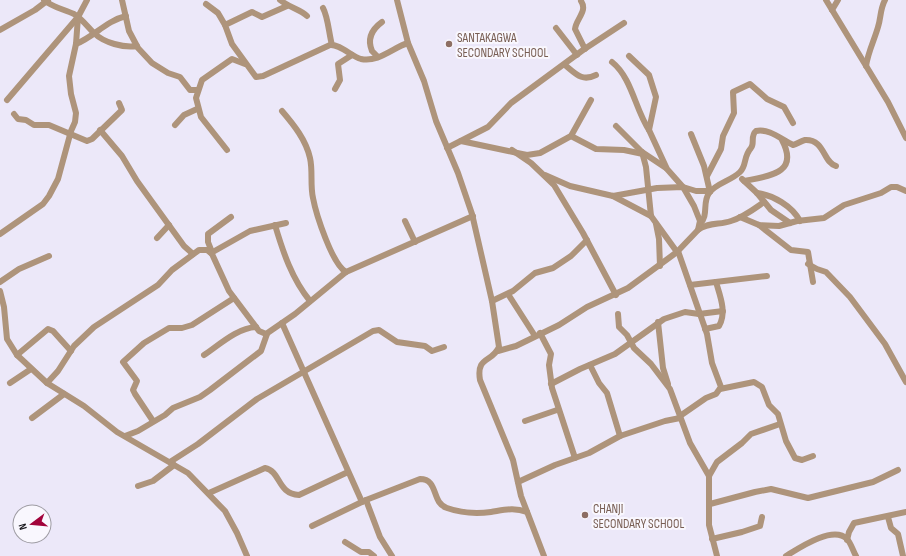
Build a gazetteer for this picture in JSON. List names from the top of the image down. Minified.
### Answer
{"places":["SANTAKAGWA SECONDARY SCHOOL","CHANJI SECONDARY SCHOOL"],"north":"left"}
